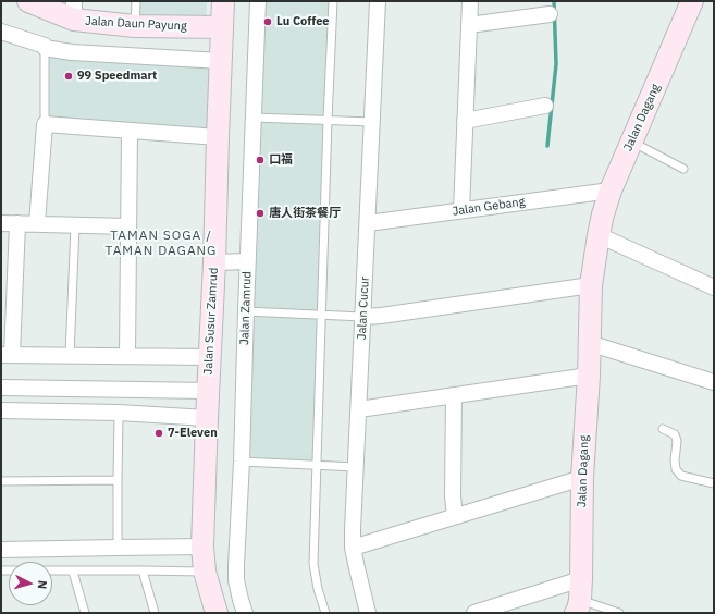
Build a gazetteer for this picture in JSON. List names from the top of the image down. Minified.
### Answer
{"streets":{"street":["Jalan Daun Payung","Jalan Dagang","Jalan Gebang","Jalan Zamrud","Jalan Cucur","Jalan Susur Zamrud"]},"crossings":[["Jalan Daun Payung","Jalan Susur Zamrud"],["Jalan Dagang","Jalan Gebang"],["Jalan Gebang","Jalan Cucur"]],"districts":["TAMAN SOGA / TAMAN DAGANG"],"places":["Lu Coffee","99 Speedmart","口福","唐人街茶餐厅","7-Eleven"],"north":"right"}
